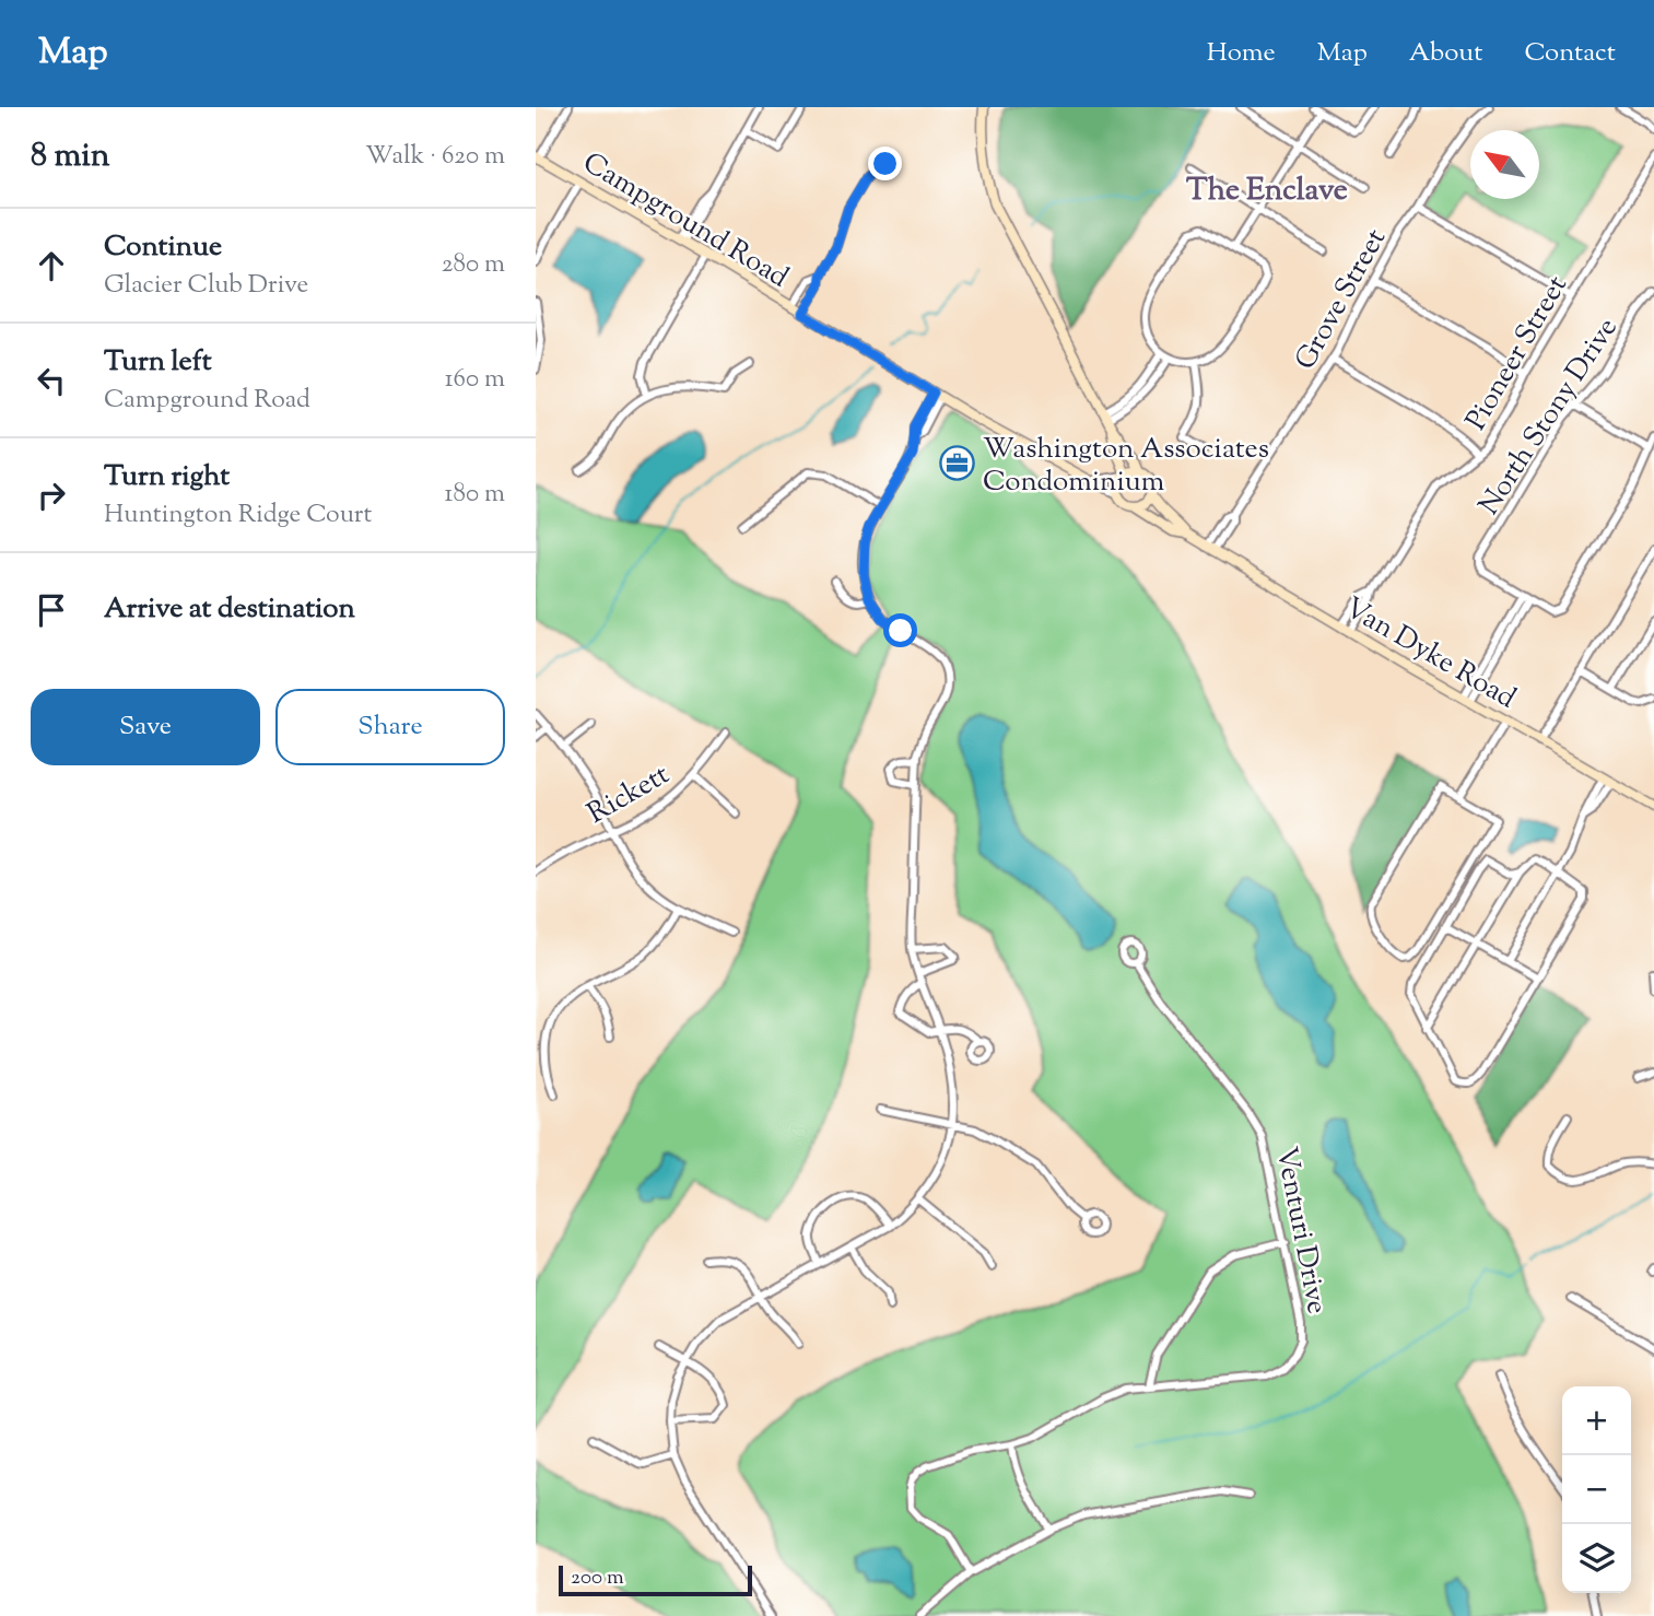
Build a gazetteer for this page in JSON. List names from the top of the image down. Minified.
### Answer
{"streets":{"street":["Campground Road","Grove Street","Pioneer Street","North Stony Drive","Van Dyke Road","Rickett","Venturi Drive"]},"crossings":[["Campground Road","Van Dyke Road"],["Grove Street","Van Dyke Road"],["Pioneer Street","Van Dyke Road"]],"districts":["The Enclave"],"places":{"office":["Washington Associates Condominium"]},"scale_bar":"200 m","north":"top left","page":{"header":"Map","nav":["Home","Map","About","Contact"],"heading":["8 min","Walk · 620 m"],"list":[["Continue","Glacier Club Drive","280 m"],["Turn left","Campground Road","160 m"],["Turn right","Huntington Ridge Court","180 m"],"Arrive at destination"],"buttons":["Save","Share"],"map_buttons":["+","−"],"scale":"200 m"}}
